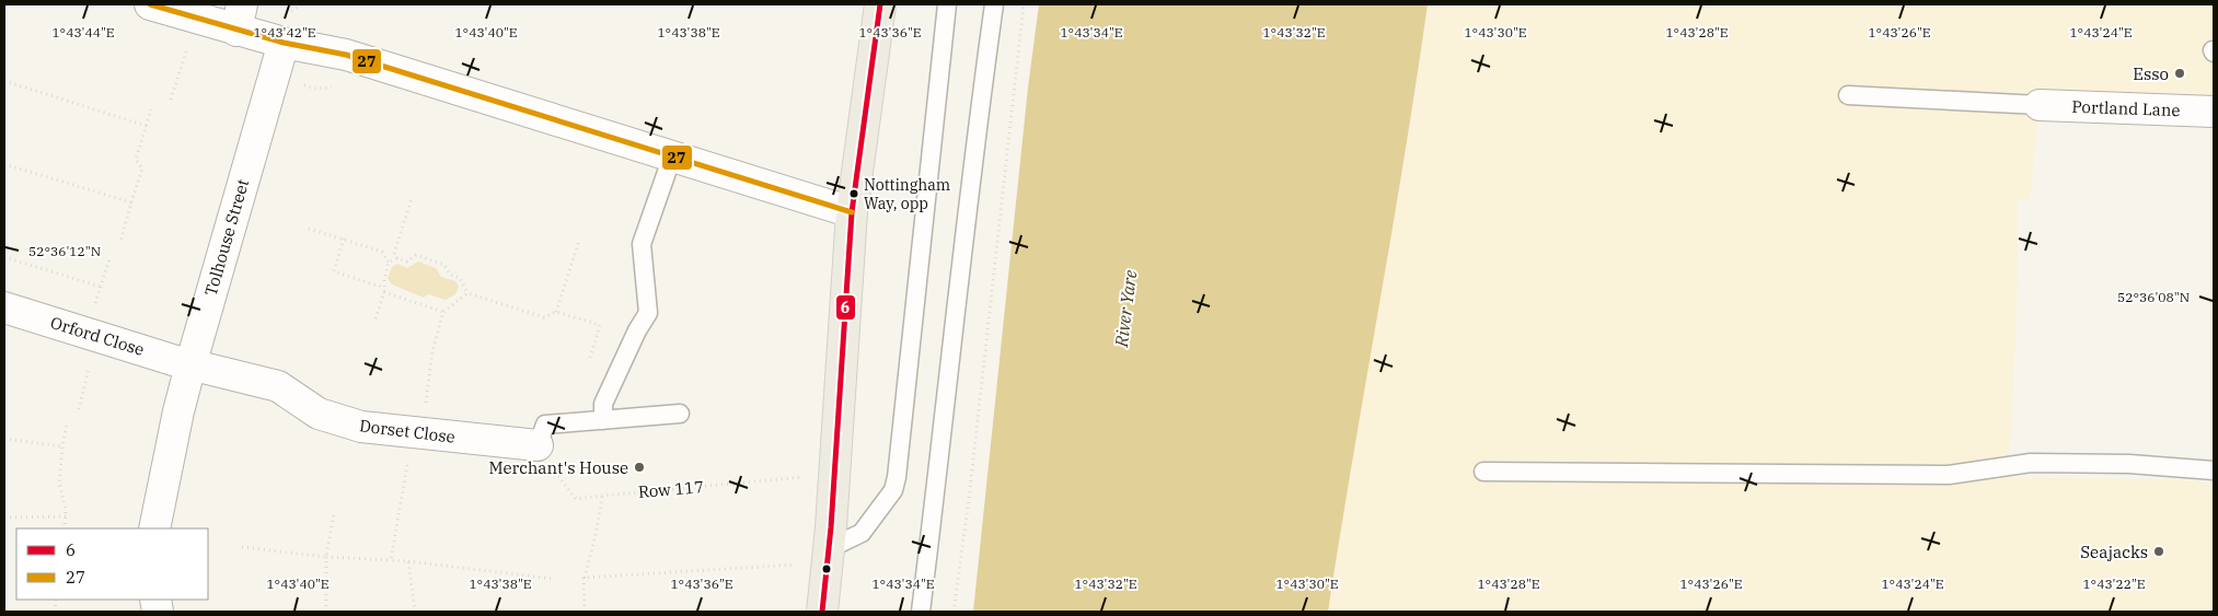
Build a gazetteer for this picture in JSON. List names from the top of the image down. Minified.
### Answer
{"streets":{"street":["Portland Lane","Tolhouse Street","Orford Close","Dorset Close"],"path":["Row 117"]},"crossings":[["Tolhouse Street","Orford Close"],["Tolhouse Street","Dorset Close"],["Orford Close","Dorset Close"],["Dorset Close","Row 117"]],"water":["River Yare"],"places":["Esso","Nottingham Way, opp","Merchant's House","Seajacks"],"lines":["transit line 6","transit line 27"],"legend":["6","27"],"coordinates":["1°43'44\"E","1°43'42\"E","1°43'40\"E","1°43'38\"E","1°43'36\"E","1°43'34\"E","1°43'32\"E","1°43'30\"E","1°43'28\"E","1°43'26\"E","1°43'24\"E","52°36'12\"N","52°36'08\"N","1°43'22\"E"]}
